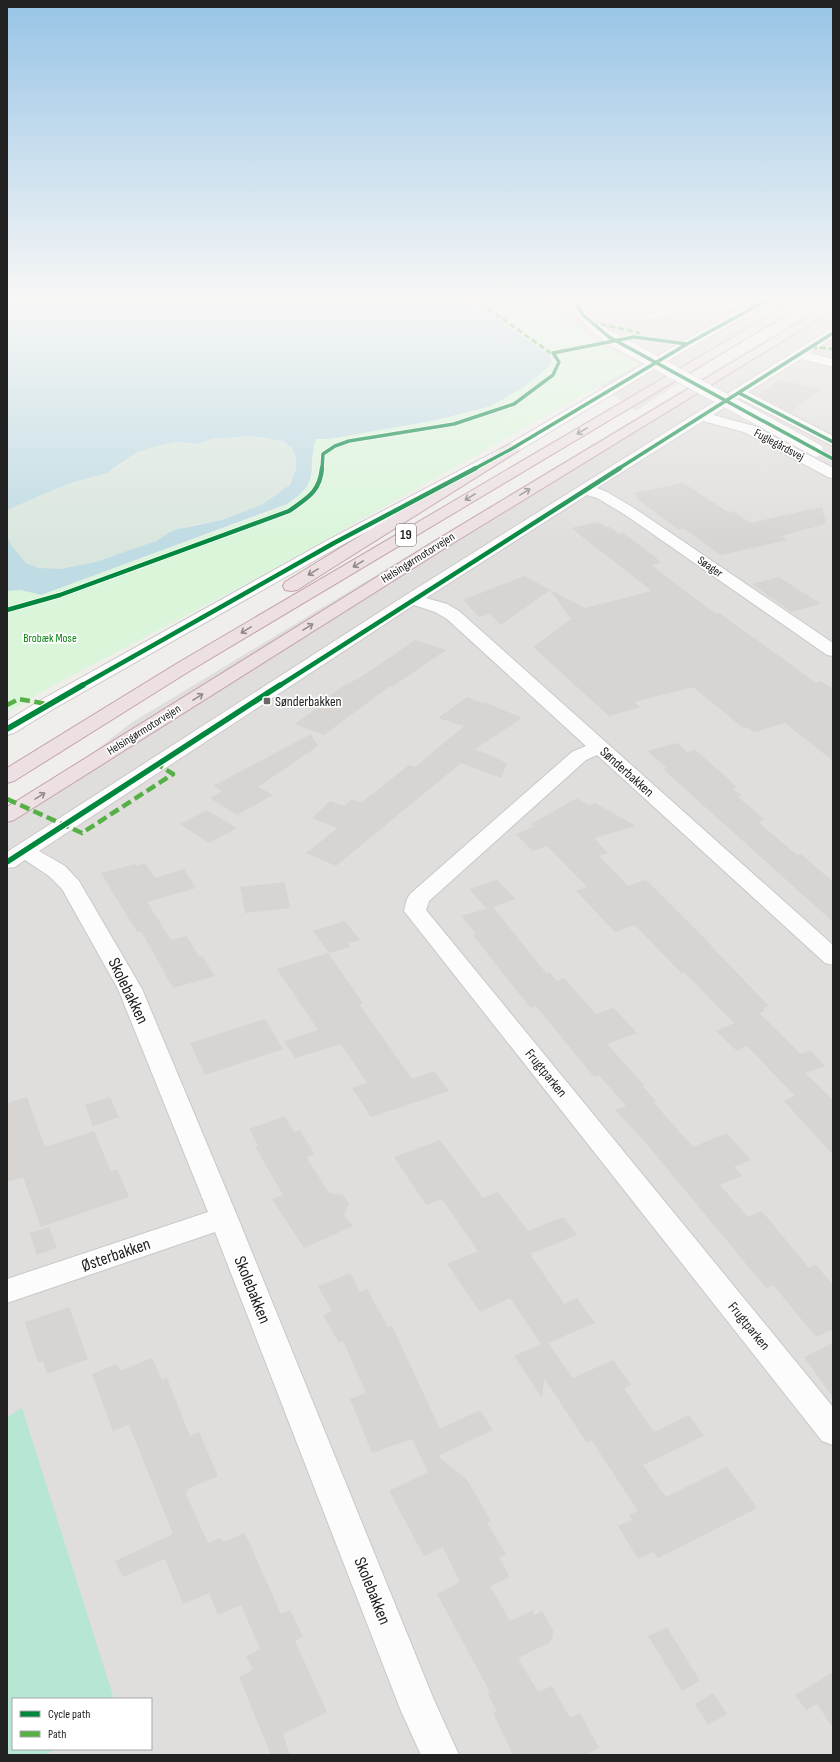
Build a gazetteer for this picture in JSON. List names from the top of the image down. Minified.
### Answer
{"streets":{"highway":["19","Helsingørmotorvejen"],"street":["Fuglegårdsvej","Søager","Sønderbakken","Skolebakken","Frugtparken","Østerbakken"]},"crossings":[["Sønderbakken","Frugtparken"],["Skolebakken","Østerbakken"]],"parks":["Brobæk Mose"],"places":{"transit":["Sønderbakken"]},"legend":["Cycle path","Path"]}
